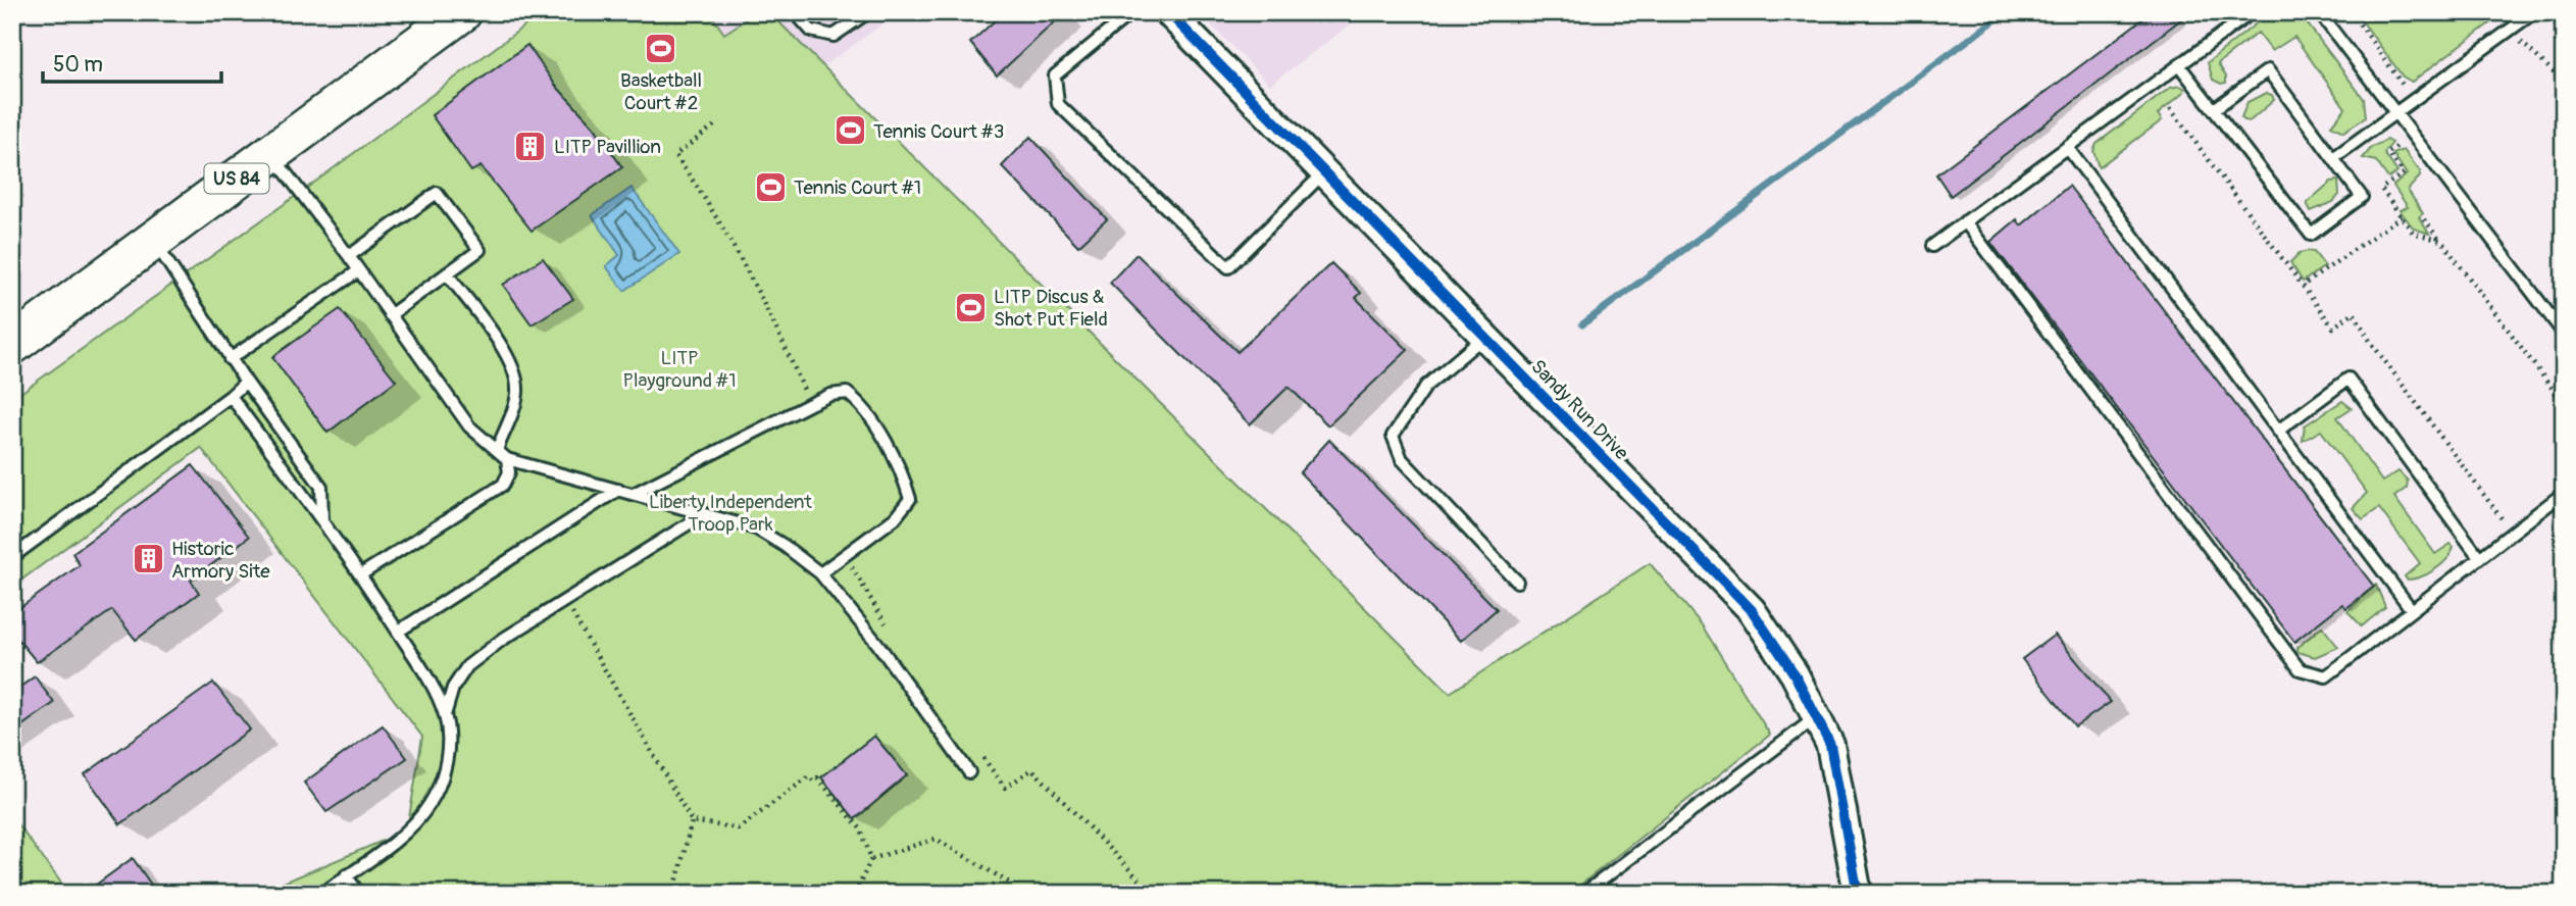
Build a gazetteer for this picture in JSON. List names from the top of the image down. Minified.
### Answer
{"streets":{"highway":["US 84"],"street":["Sandy Run Drive"]},"parks":["LITP Playground #1","Liberty Independent Troop Park"],"places":{"sports":["Basketball Court #2","Tennis Court #3","Tennis Court #1","LITP Discus & Shot Put Field"],"building":["LITP Pavillion","Historic Armory Site"]},"scale_bar":"50 m"}
